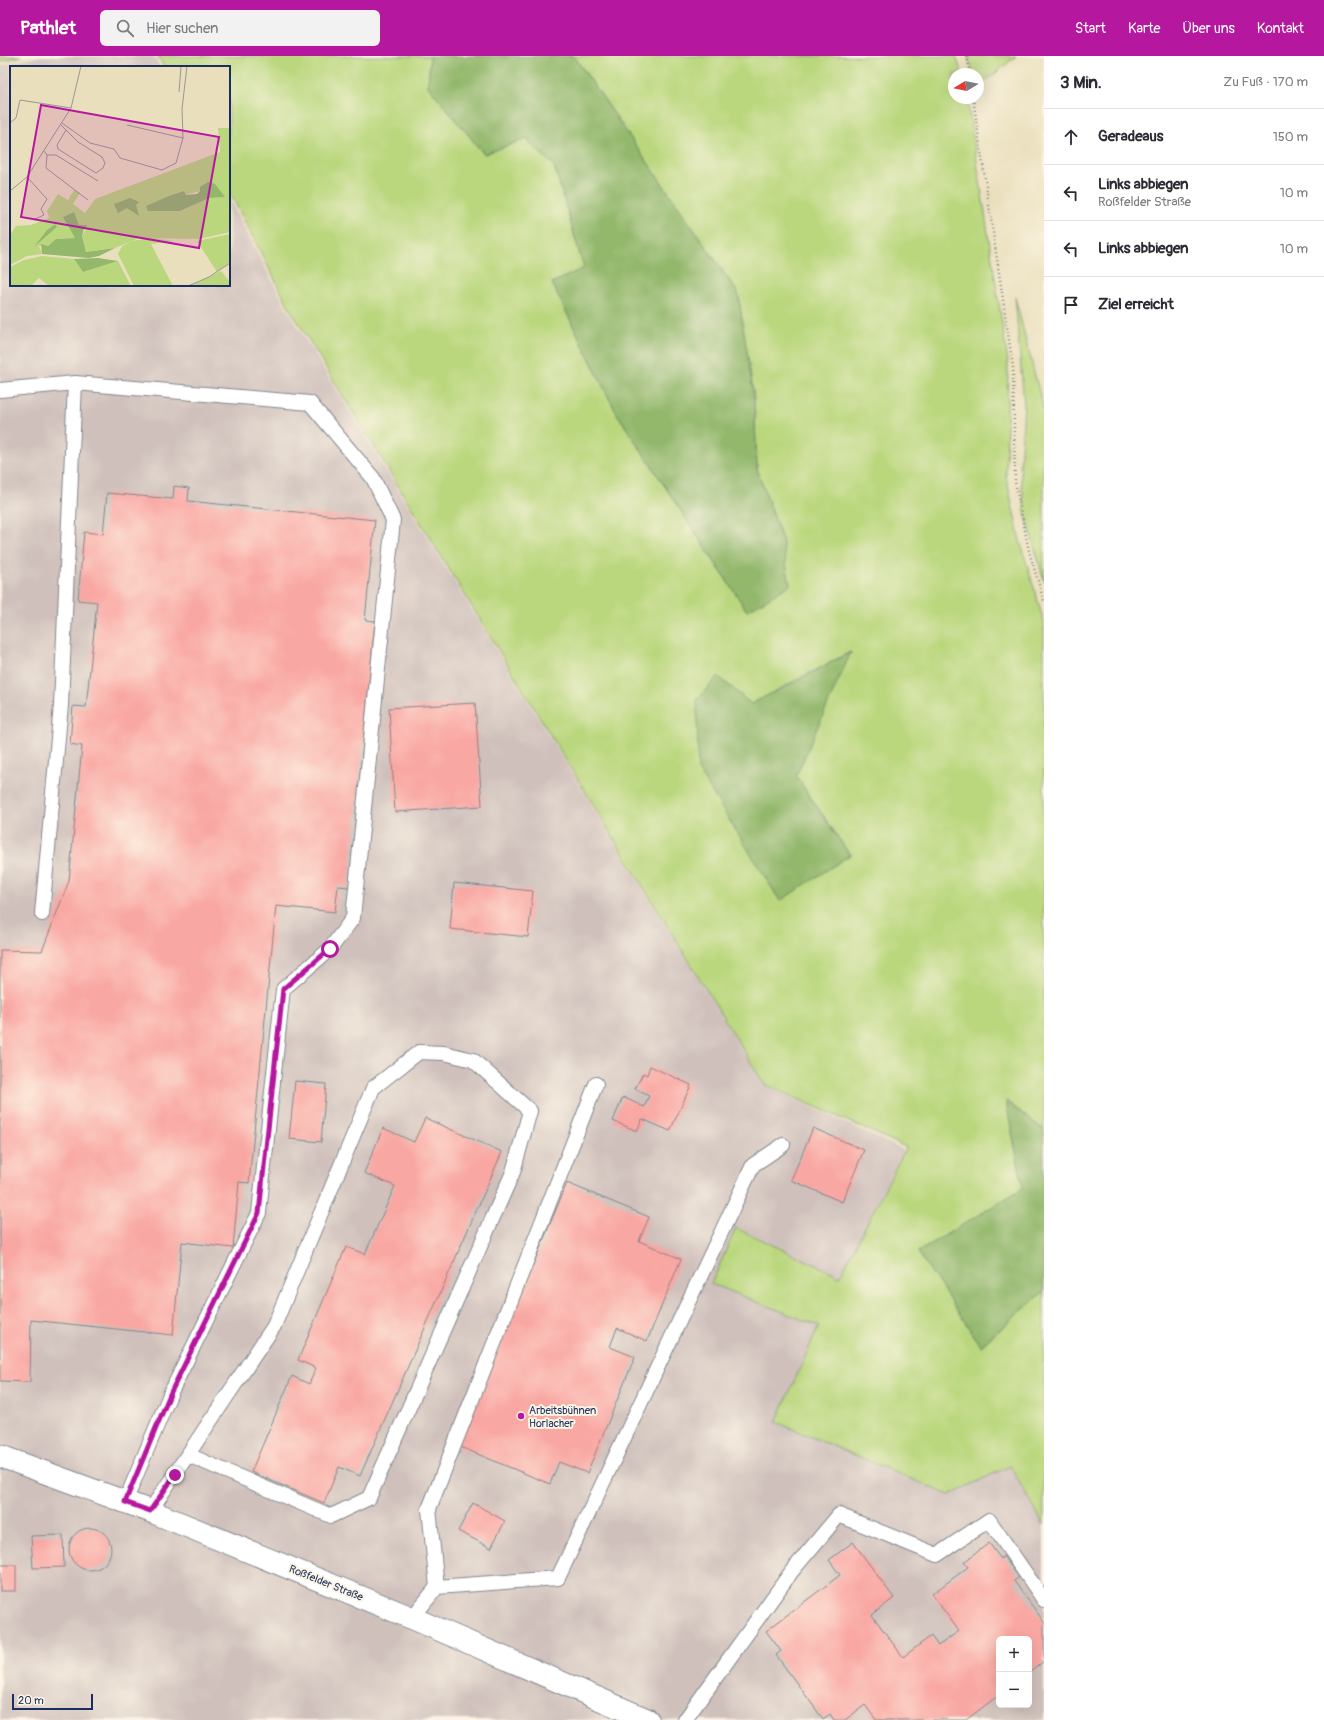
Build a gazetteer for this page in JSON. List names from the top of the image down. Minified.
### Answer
{"streets":{"street":["Roßfelder Straße"]},"places":["Arbeitsbühnen Horlacher"],"scale_bar":"20 m","north":"left","page":{"header":"Pathlet","search":"Hier suchen","nav":["Start","Karte","Über uns","Kontakt"],"heading":["3 Min.","Zu Fuß · 170 m"],"list":[["Geradeaus","150 m"],["Links abbiegen","Roßfelder Straße","10 m"],["Links abbiegen","10 m"],"Ziel erreicht"],"map_buttons":["+","−"],"scale":"20 m"}}
